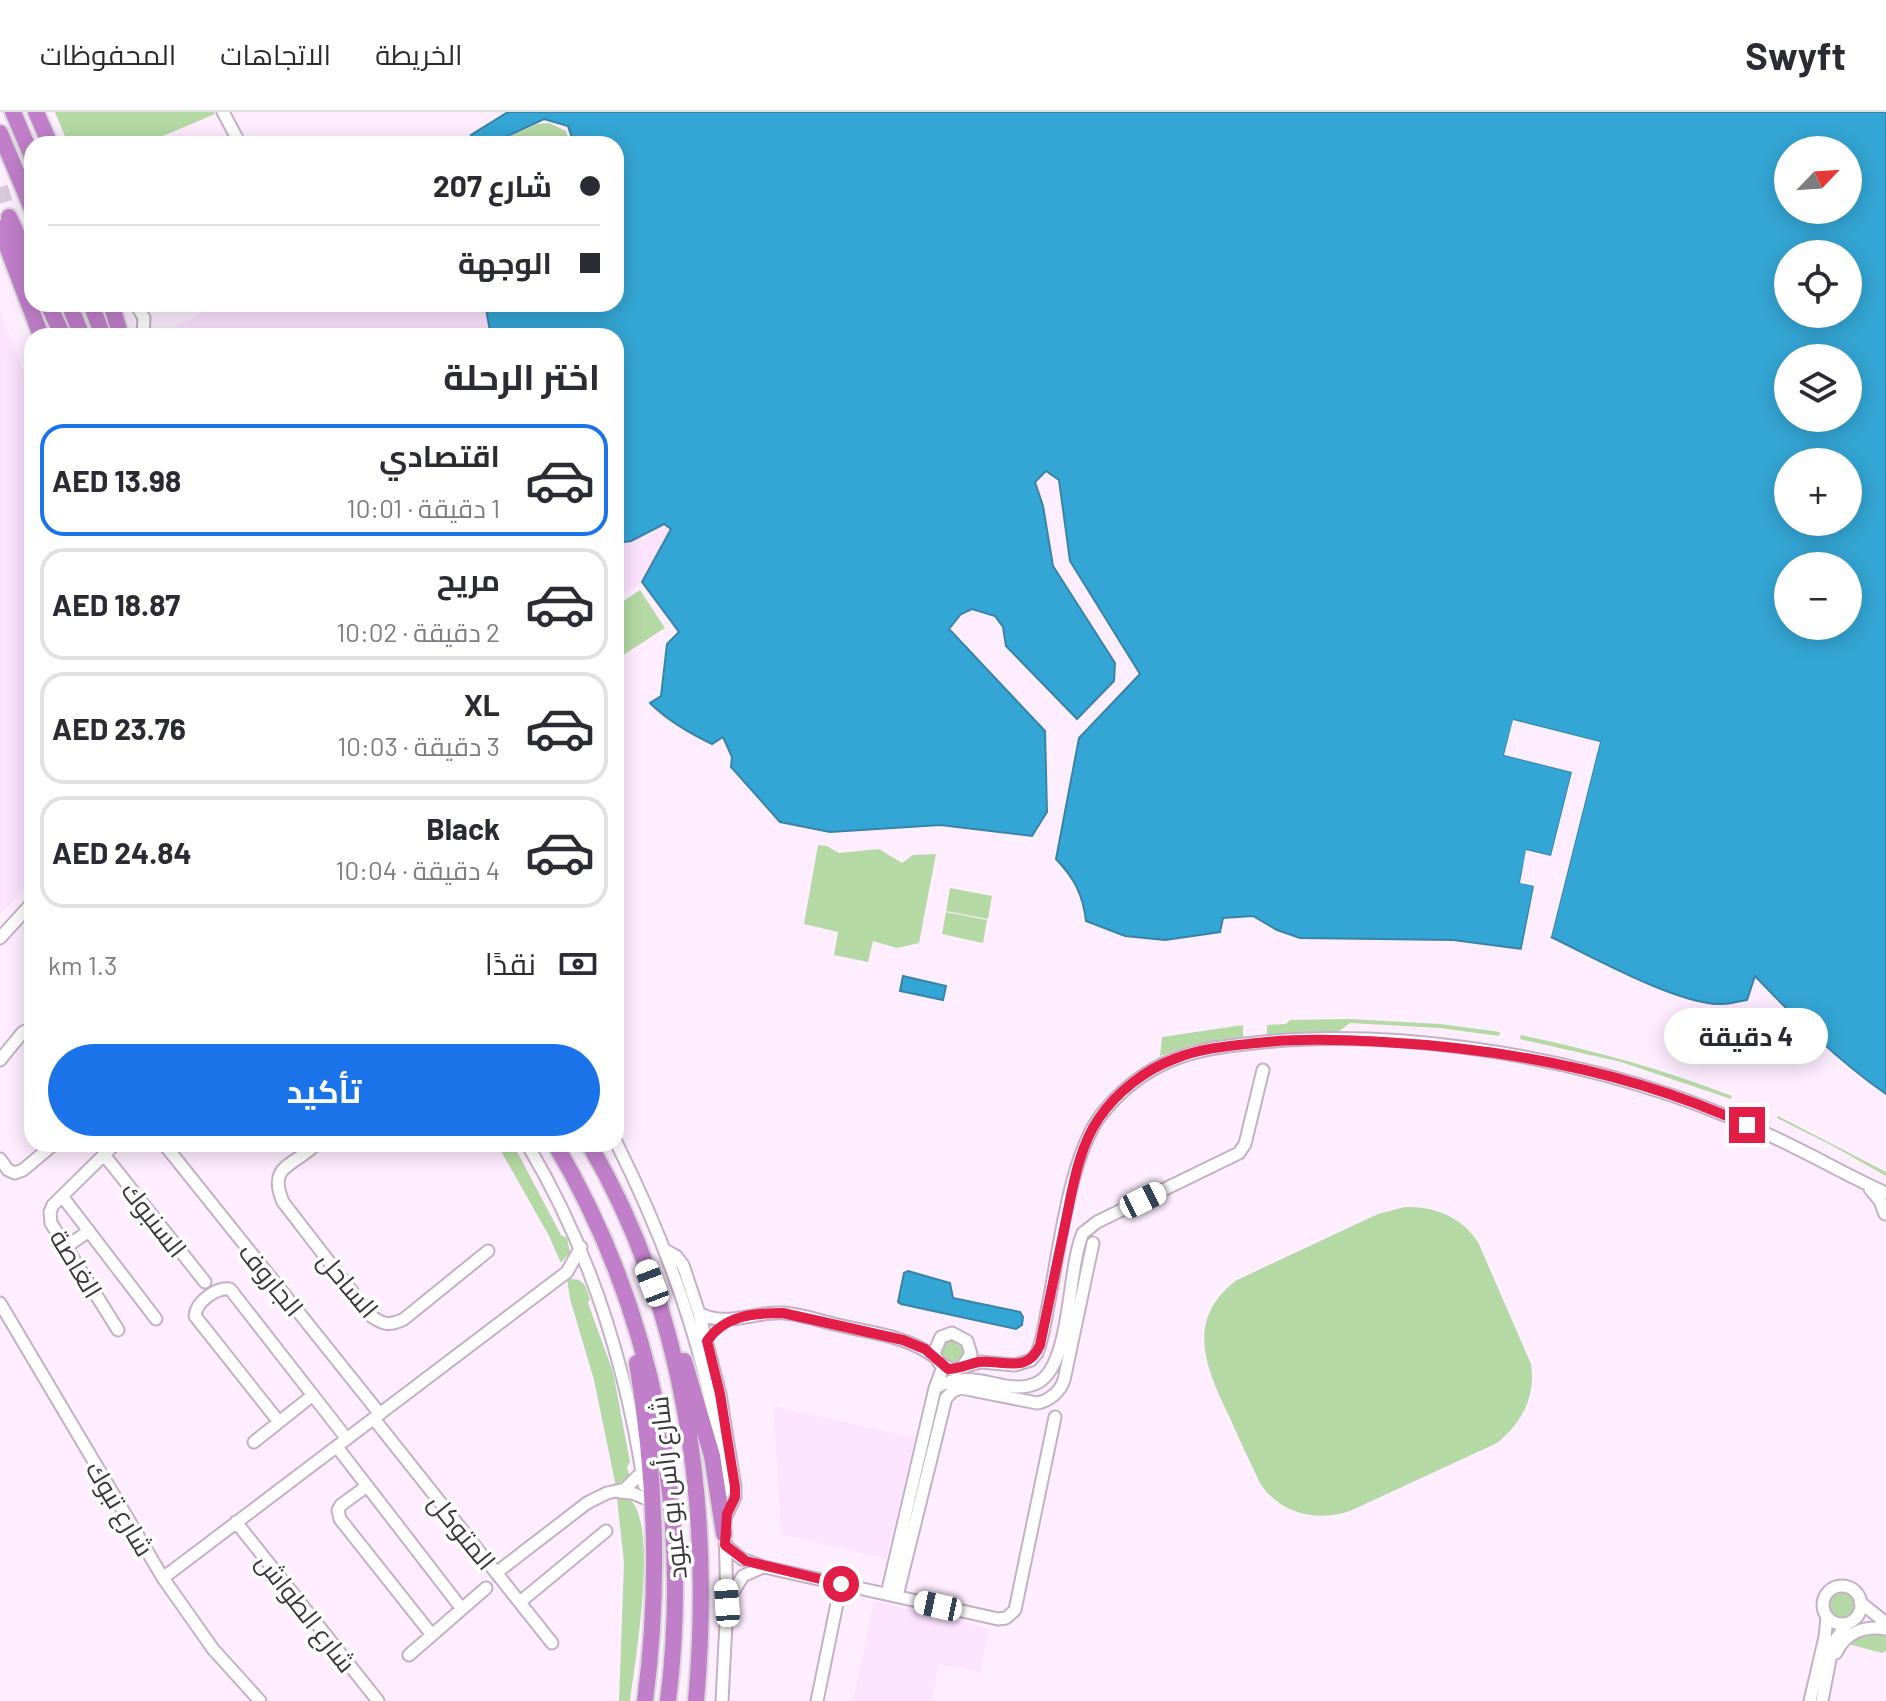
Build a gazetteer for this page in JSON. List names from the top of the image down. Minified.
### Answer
{"streets":{"highway":["شارع رأس بو عبود"],"street":["السنبوك","الغاصة","الجاروف","الساحل","شارع تبوك","المتوكل","شارع الطواش"]},"crossings":[["السنبوك","الغاصة"],["الجاروف","المتوكل"]],"north":"top right","page":{"header":"Swyft","nav":["الخريطة","الاتجاهات","المحفوظات"],"map_buttons":["+","−"],"banner":["شارع 207","الوجهة"],"heading":"اختر الرحلة","list":[{"name":"اقتصادي","note":"1 دقيقة · 10:01","value":"AED 13.98"},{"name":"مريح","note":"2 دقيقة · 10:02","value":"AED 18.87"},{"name":"XL","note":"3 دقيقة · 10:03","value":"AED 23.76"},{"name":"Black","note":"4 دقيقة · 10:04","value":"AED 24.84"}],"pay":["نقدًا","1.3 km"],"bubble":"4 دقيقة","buttons":"تأكيد"}}
